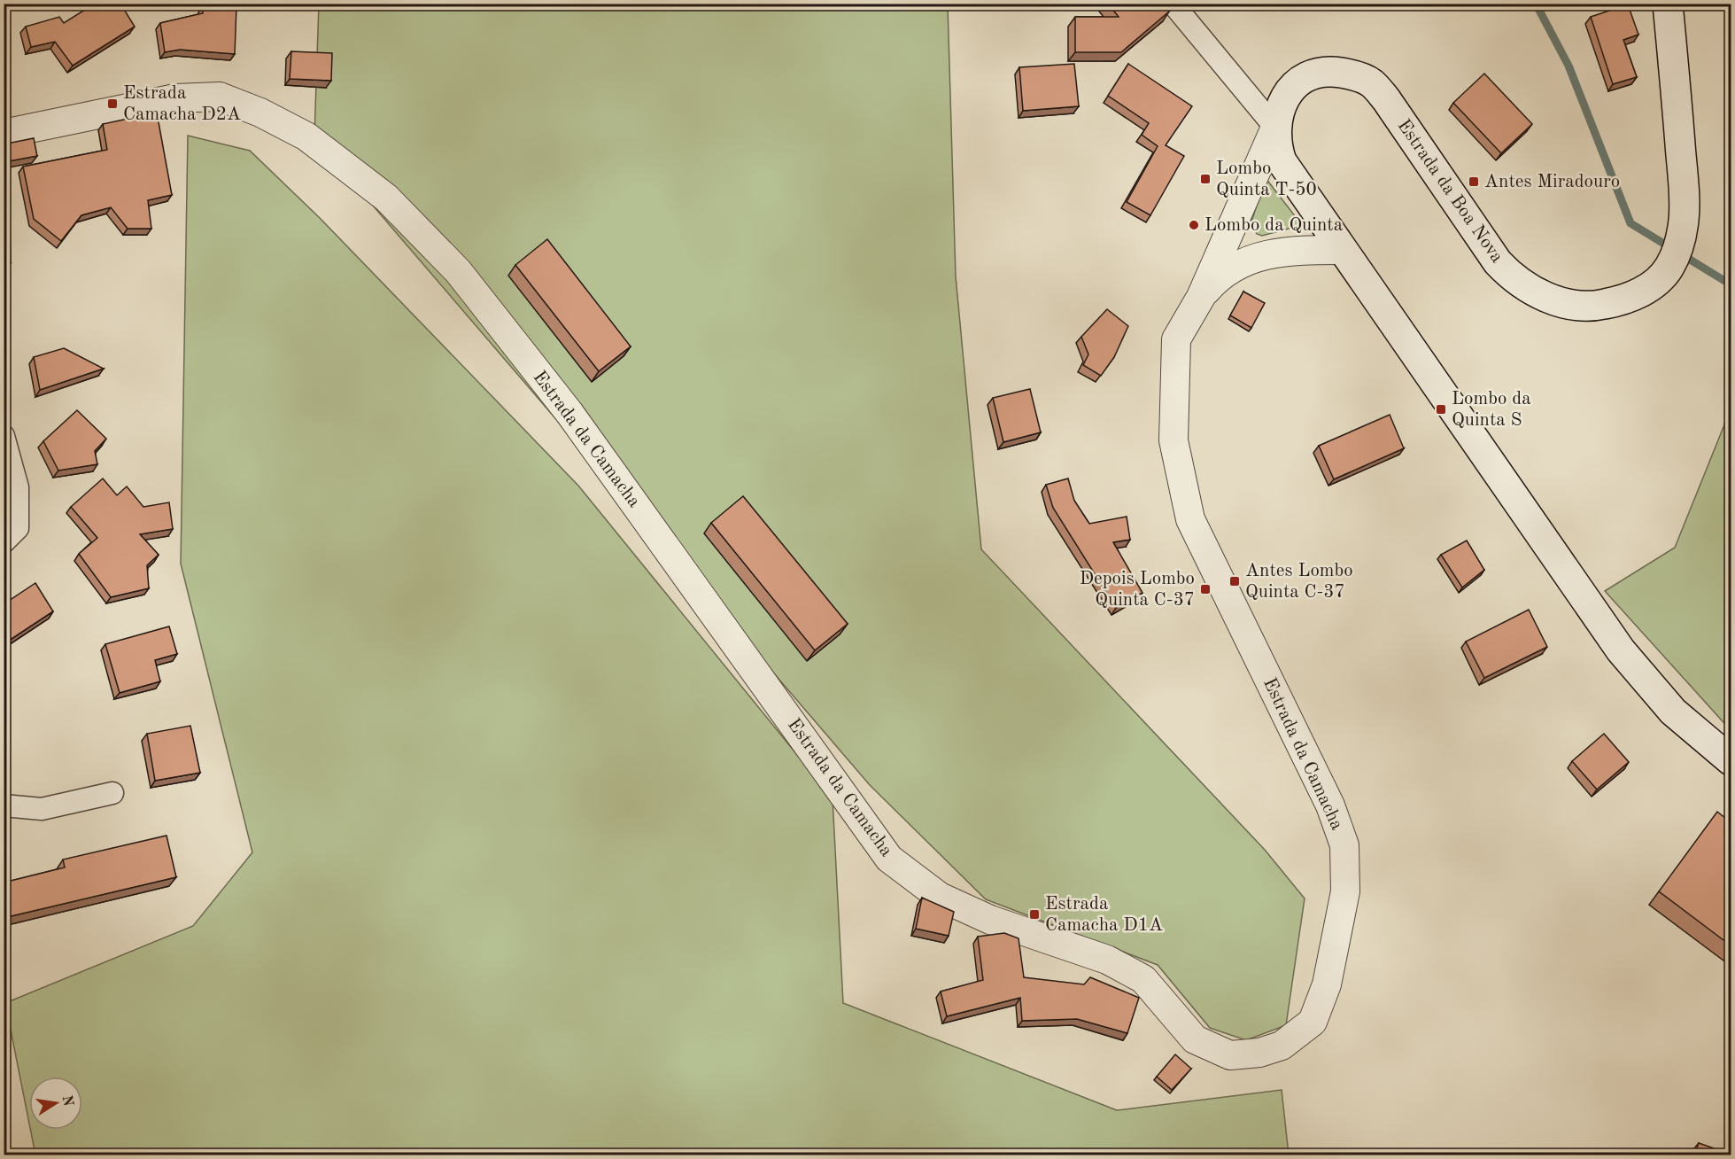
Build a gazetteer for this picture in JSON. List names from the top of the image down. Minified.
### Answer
{"streets":{"main road":["Estrada da Boa Nova"],"street":["Estrada da Camacha"]},"crossings":[["Estrada da Boa Nova","Estrada da Camacha"]],"places":{"transit":["Estrada Camacha D2A","Lombo Quinta T-50","Antes Miradouro","Lombo da Quinta S","Antes Lombo Quinta C-37","Depois Lombo Quinta C-37","Estrada Camacha D1A"],"other":["Lombo da Quinta"]},"north":"right"}
